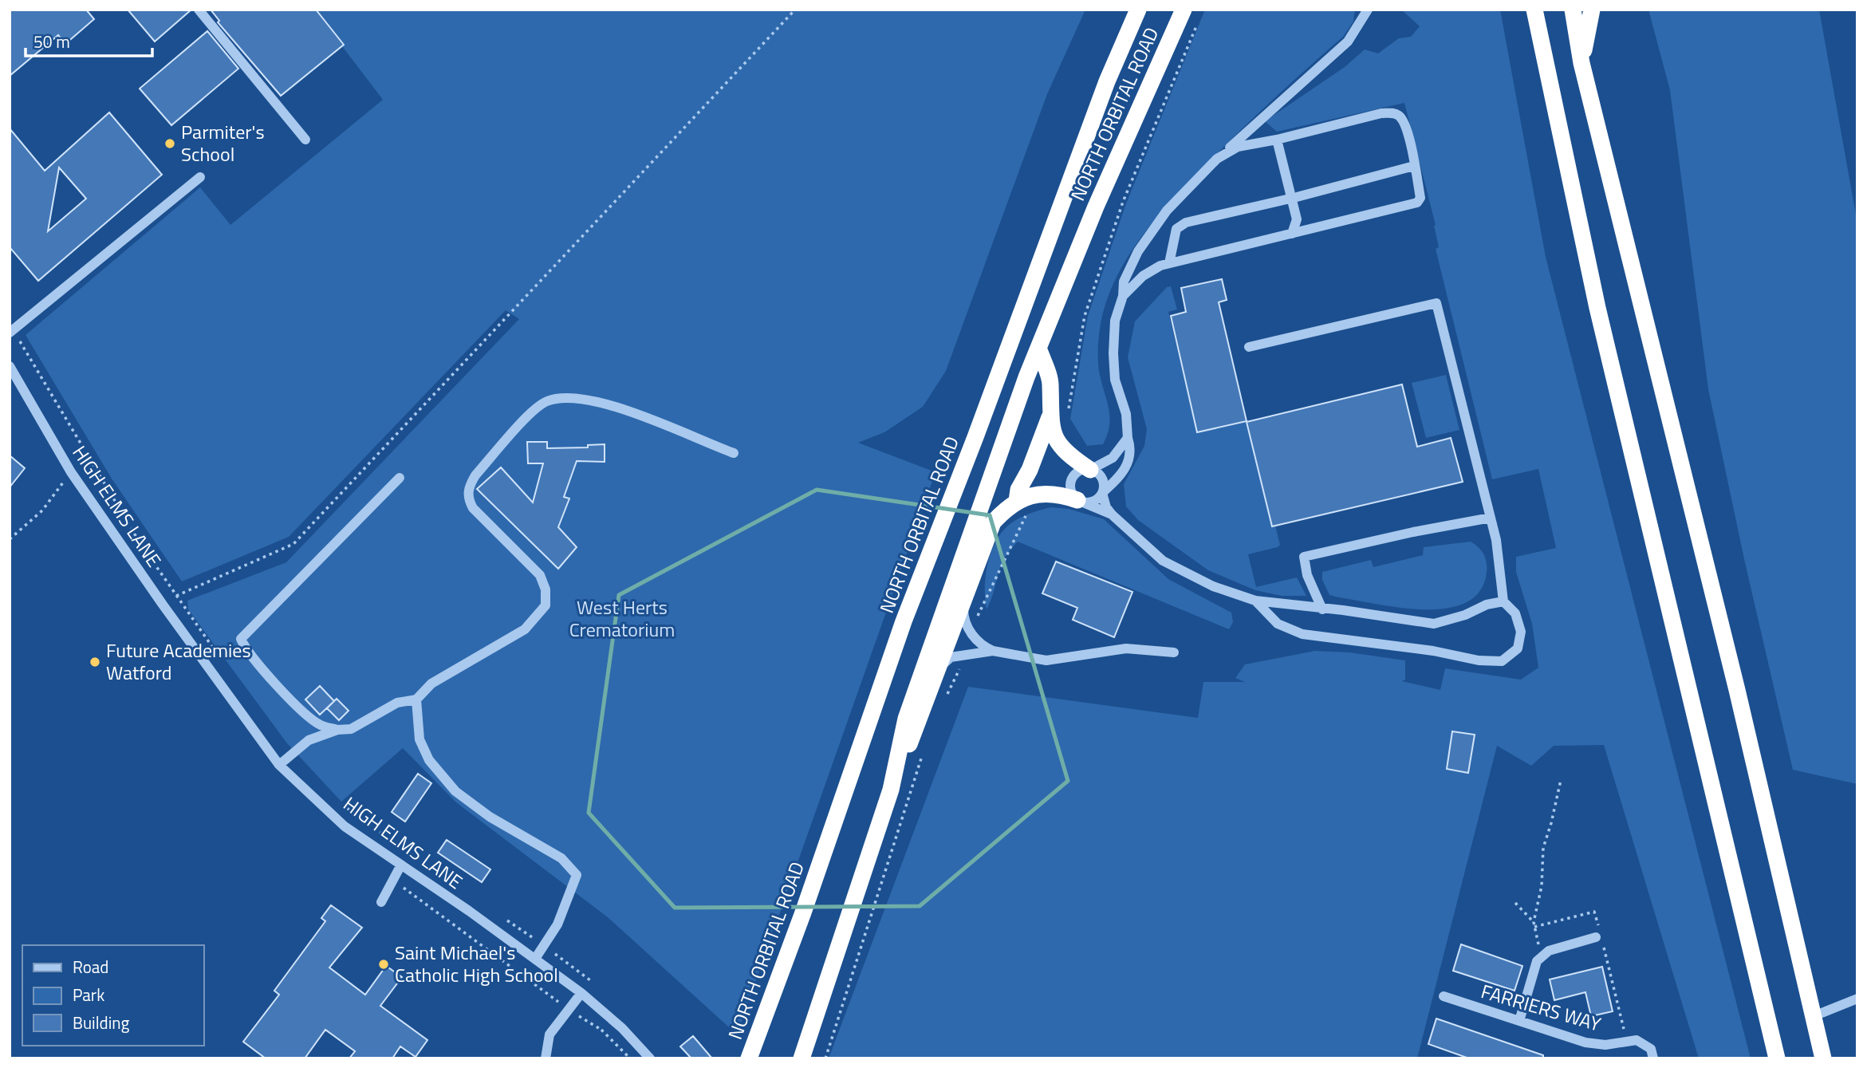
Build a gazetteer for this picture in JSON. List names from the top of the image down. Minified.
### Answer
{"streets":{"highway":["NORTH ORBITAL ROAD"],"street":["HIGH ELMS LANE","FARRIERS WAY"]},"parks":["West Herts Crematorium"],"places":["Parmiter's School","Future Academies Watford","Saint Michael's Catholic High School"],"legend":["Road","Park","Building"],"scale_bar":"50 m"}
